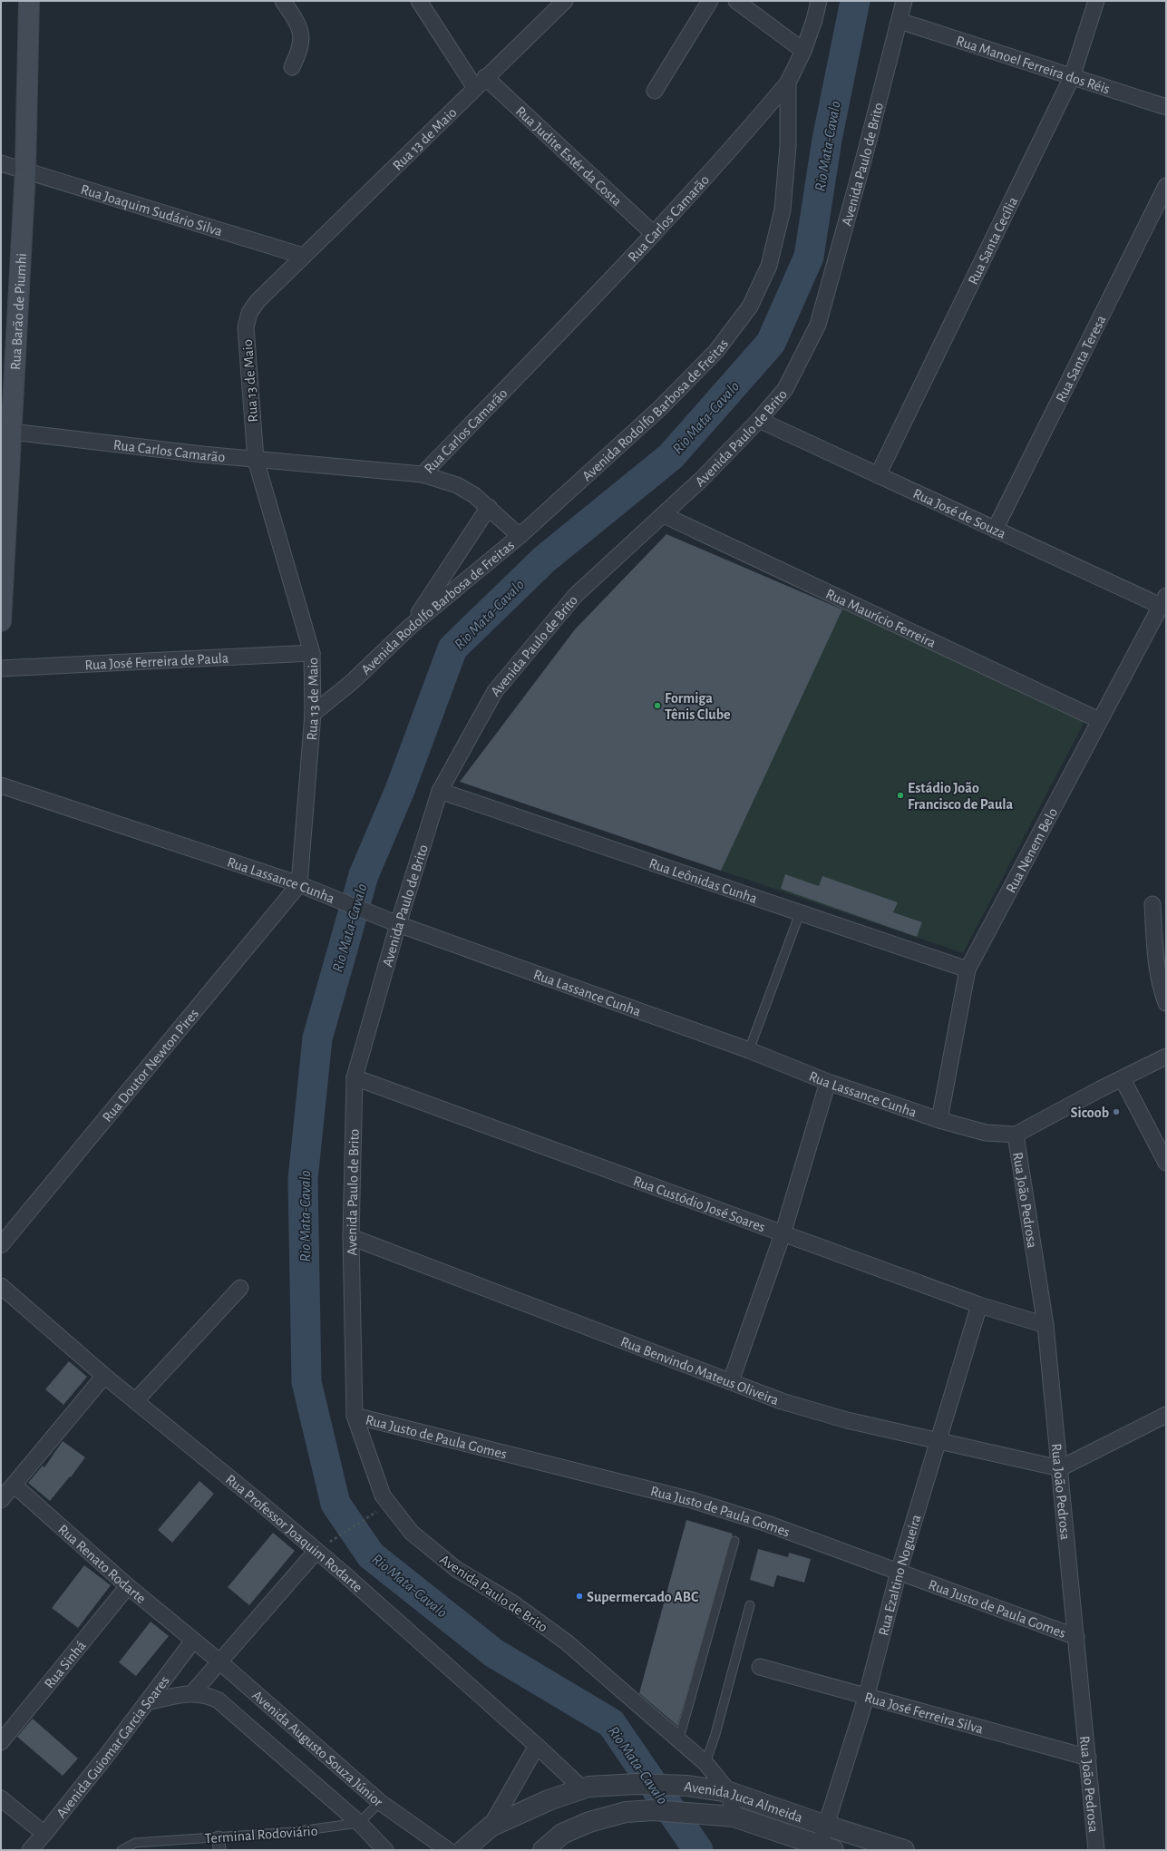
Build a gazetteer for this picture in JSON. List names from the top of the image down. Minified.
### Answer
{"streets":{"main road":["Rua Barão de Piumhi"],"street":["Rua Manoel Ferreira dos Réis","Rua 13 de Maio","Rua Judite Estér da Costa","Avenida Paulo de Brito","Rua Joaquim Sudário Silva","Rua Carlos Camarão","Rua Santa Cecília","Rua Santa Teresa","Avenida Rodolfo Barbosa de Freitas","Rua José de Souza","Rua Maurício Ferreira","Rua José Ferreira de Paula","Rua Nenem Belo","Rua Lassance Cunha","Rua Leônidas Cunha","Rua Doutor Newton Pires","Rua João Pedrosa","Rua Custódio José Soares","Rua Benvindo Mateus Oliveira","Rua Justo de Paula Gomes","Rua Professor Joaquim Rodarte","Rua Renato Rodarte","Rua Ezaltino Nogueira","Rua Sinhá","Rua José Ferreira Silva","Avenida Guiomar Garcia Soares","Avenida Augusto Souza Júnior","Avenida Juca Almeida"],"lane":["Terminal Rodoviário"]},"crossings":[["Rua Manoel Ferreira dos Réis","Avenida Paulo de Brito"],["Rua Manoel Ferreira dos Réis","Rua Santa Cecília"],["Rua 13 de Maio","Rua Judite Estér da Costa"],["Rua 13 de Maio","Rua Joaquim Sudário Silva"],["Rua 13 de Maio","Rua Carlos Camarão"],["Rua 13 de Maio","Avenida Rodolfo Barbosa de Freitas"],["Rua 13 de Maio","Rua José Ferreira de Paula"],["Rua 13 de Maio","Rua Lassance Cunha"],["Rua 13 de Maio","Rua Doutor Newton Pires"],["Rua Judite Estér da Costa","Rua Carlos Camarão"],["Avenida Paulo de Brito","Rua José de Souza"],["Avenida Paulo de Brito","Rua Maurício Ferreira"],["Avenida Paulo de Brito","Rua Lassance Cunha"],["Avenida Paulo de Brito","Rua Leônidas Cunha"],["Avenida Paulo de Brito","Rua Custódio José Soares"],["Avenida Paulo de Brito","Rua Benvindo Mateus Oliveira"],["Avenida Paulo de Brito","Rua Justo de Paula Gomes"],["Avenida Paulo de Brito","Avenida Juca Almeida"],["Rua Joaquim Sudário Silva","Rua Barão de Piumhi"],["Rua Carlos Camarão","Rua Barão de Piumhi"],["Rua Carlos Camarão","Avenida Rodolfo Barbosa de Freitas"],["Rua Santa Cecília","Rua José de Souza"],["Rua Santa Teresa","Rua José de Souza"],["Rua José de Souza","Rua Nenem Belo"],["Rua Maurício Ferreira","Rua Nenem Belo"],["Rua Nenem Belo","Rua Lassance Cunha"],["Rua Nenem Belo","Rua Leônidas Cunha"],["Rua Lassance Cunha","Rua Doutor Newton Pires"],["Rua Lassance Cunha","Rua João Pedrosa"],["Rua João Pedrosa","Rua Custódio José Soares"],["Rua João Pedrosa","Rua Benvindo Mateus Oliveira"],["Rua João Pedrosa","Rua Justo de Paula Gomes"],["Rua João Pedrosa","Rua José Ferreira Silva"],["Rua Custódio José Soares","Rua Ezaltino Nogueira"],["Rua Benvindo Mateus Oliveira","Rua Ezaltino Nogueira"],["Rua Justo de Paula Gomes","Rua Ezaltino Nogueira"],["Rua Professor Joaquim Rodarte","Avenida Juca Almeida"],["Rua Renato Rodarte","Rua Sinhá"],["Rua Renato Rodarte","Avenida Guiomar Garcia Soares"],["Rua Renato Rodarte","Avenida Augusto Souza Júnior"],["Rua Ezaltino Nogueira","Rua José Ferreira Silva"],["Rua Ezaltino Nogueira","Avenida Juca Almeida"],["Avenida Guiomar Garcia Soares","Avenida Augusto Souza Júnior"],["Avenida Augusto Souza Júnior","Terminal Rodoviário"]],"water":["Rio Mata-Cavalo"],"places":["Formiga Tênis Clube","Estádio João Francisco de Paula","Sicoob","Supermercado ABC"]}
